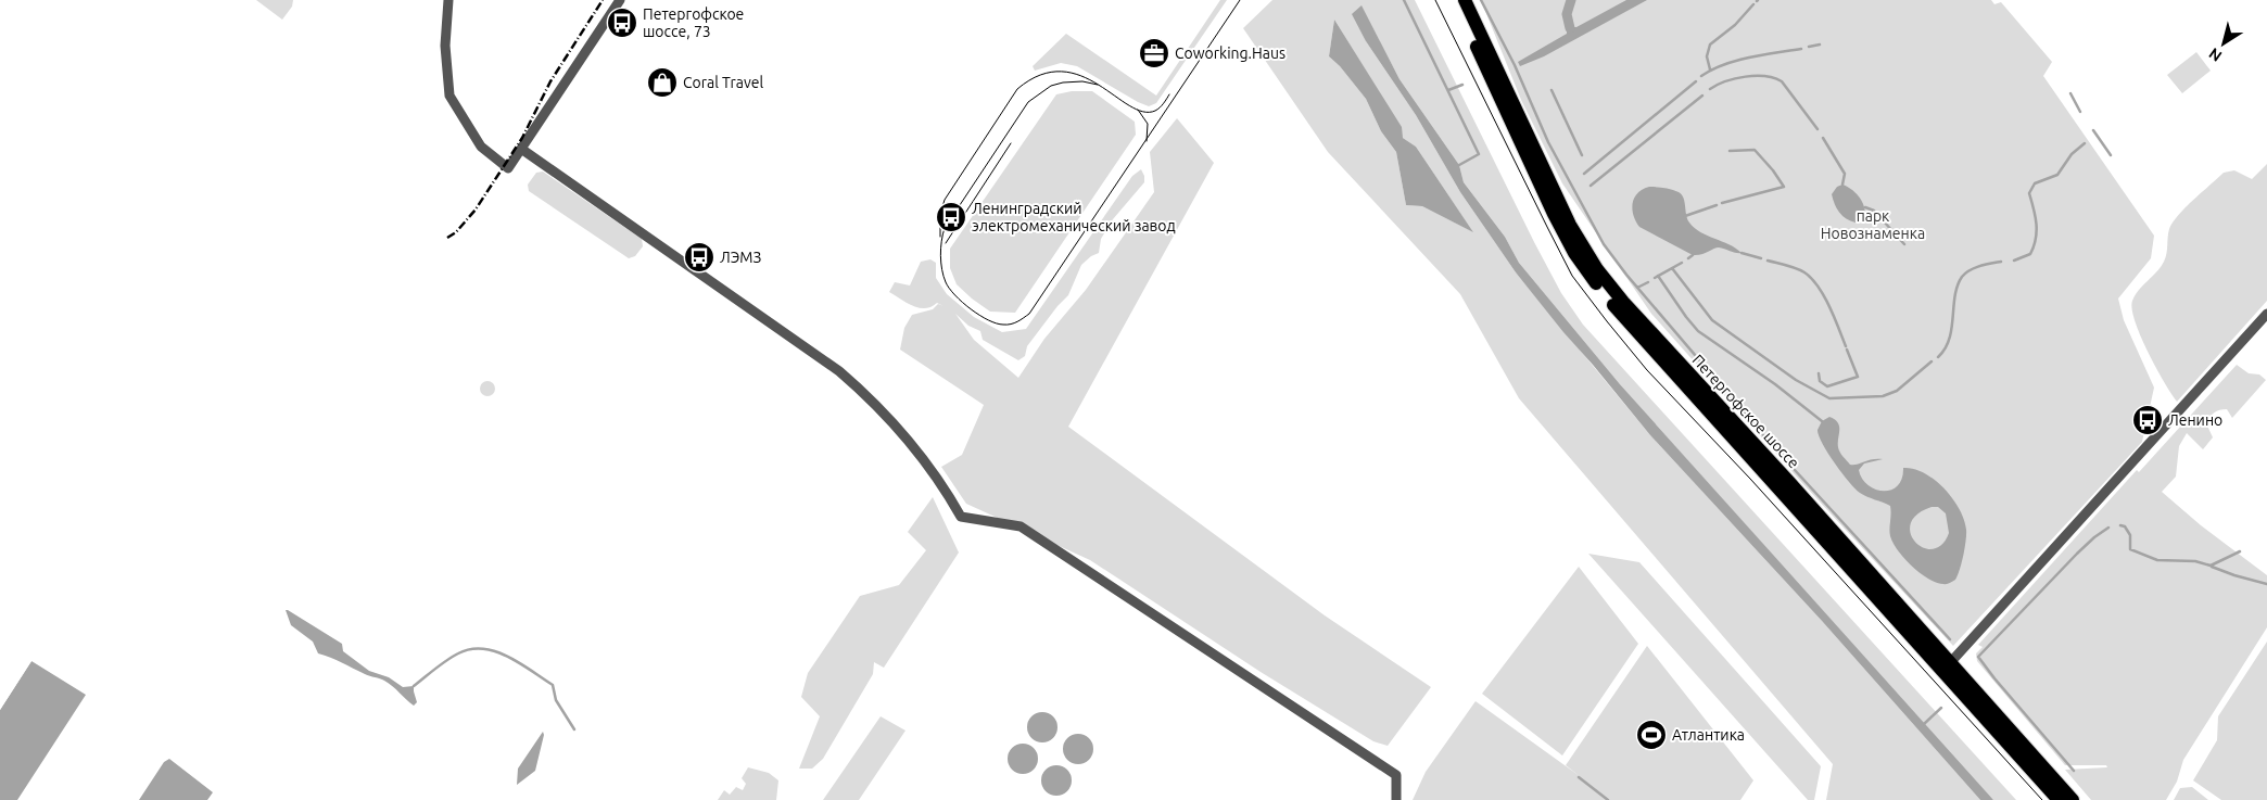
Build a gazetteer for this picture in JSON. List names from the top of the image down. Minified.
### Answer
{"streets":{"main road":["Петергофское шоссе"]},"parks":["парк Новознаменка"],"places":{"bus stop":["Петергофское шоссе, 73","Ленинградский электромеханический завод","ЛЭМЗ","Ленино"],"office":["Coworking.Haus"],"shop":["Coral Travel"],"sports":["Атлантика"]},"north":"bottom left"}
